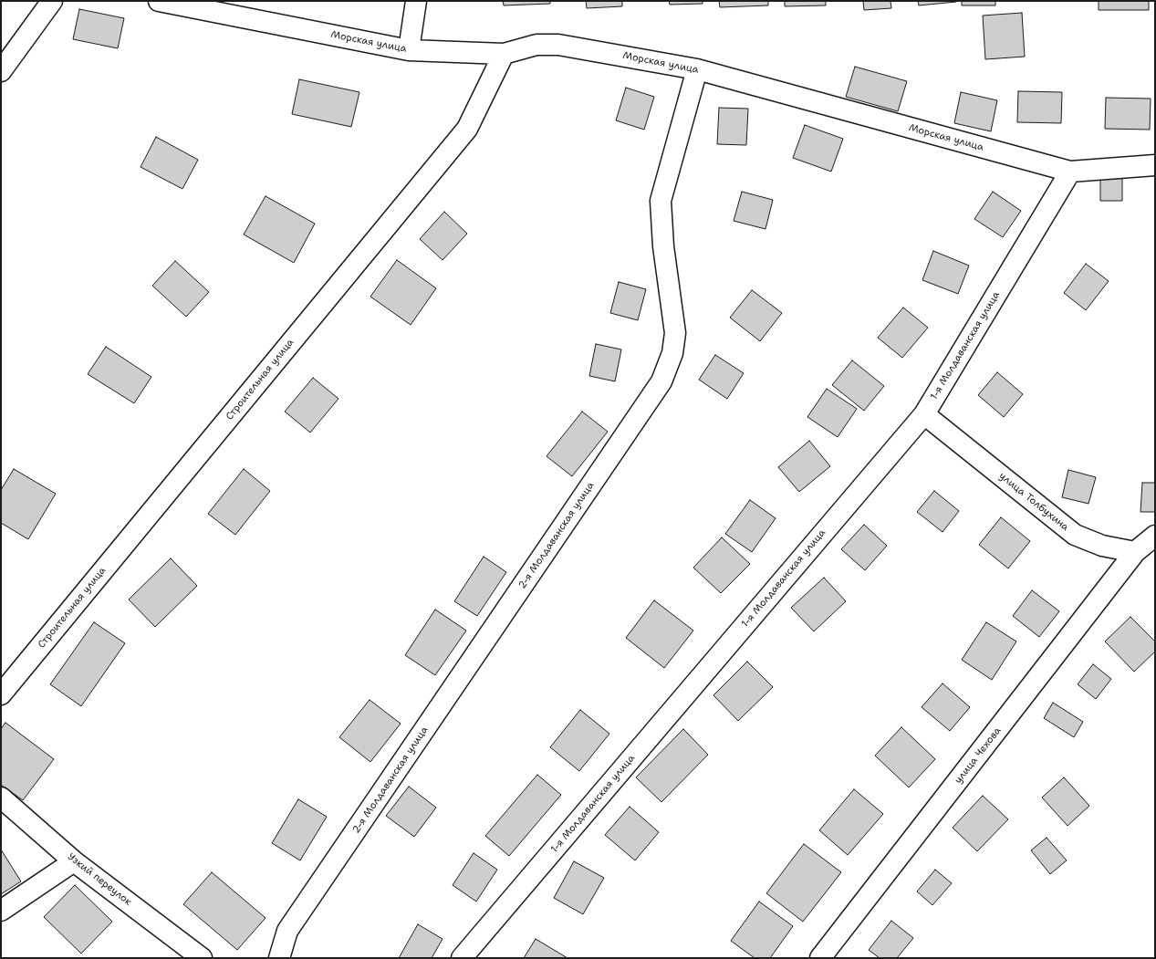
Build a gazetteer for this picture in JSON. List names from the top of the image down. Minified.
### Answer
{"streets":{"street":["Морская улица","1-я Молдаванская улица","Строительная улица","улица Толбухина","2-я Молдаванская улица","улица Чехова","Узкий переулок"]},"crossings":[["Морская улица","1-я Молдаванская улица"],["Морская улица","Строительная улица"],["Морская улица","2-я Молдаванская улица"],["1-я Молдаванская улица","улица Толбухина"],["улица Толбухина","улица Чехова"]]}
